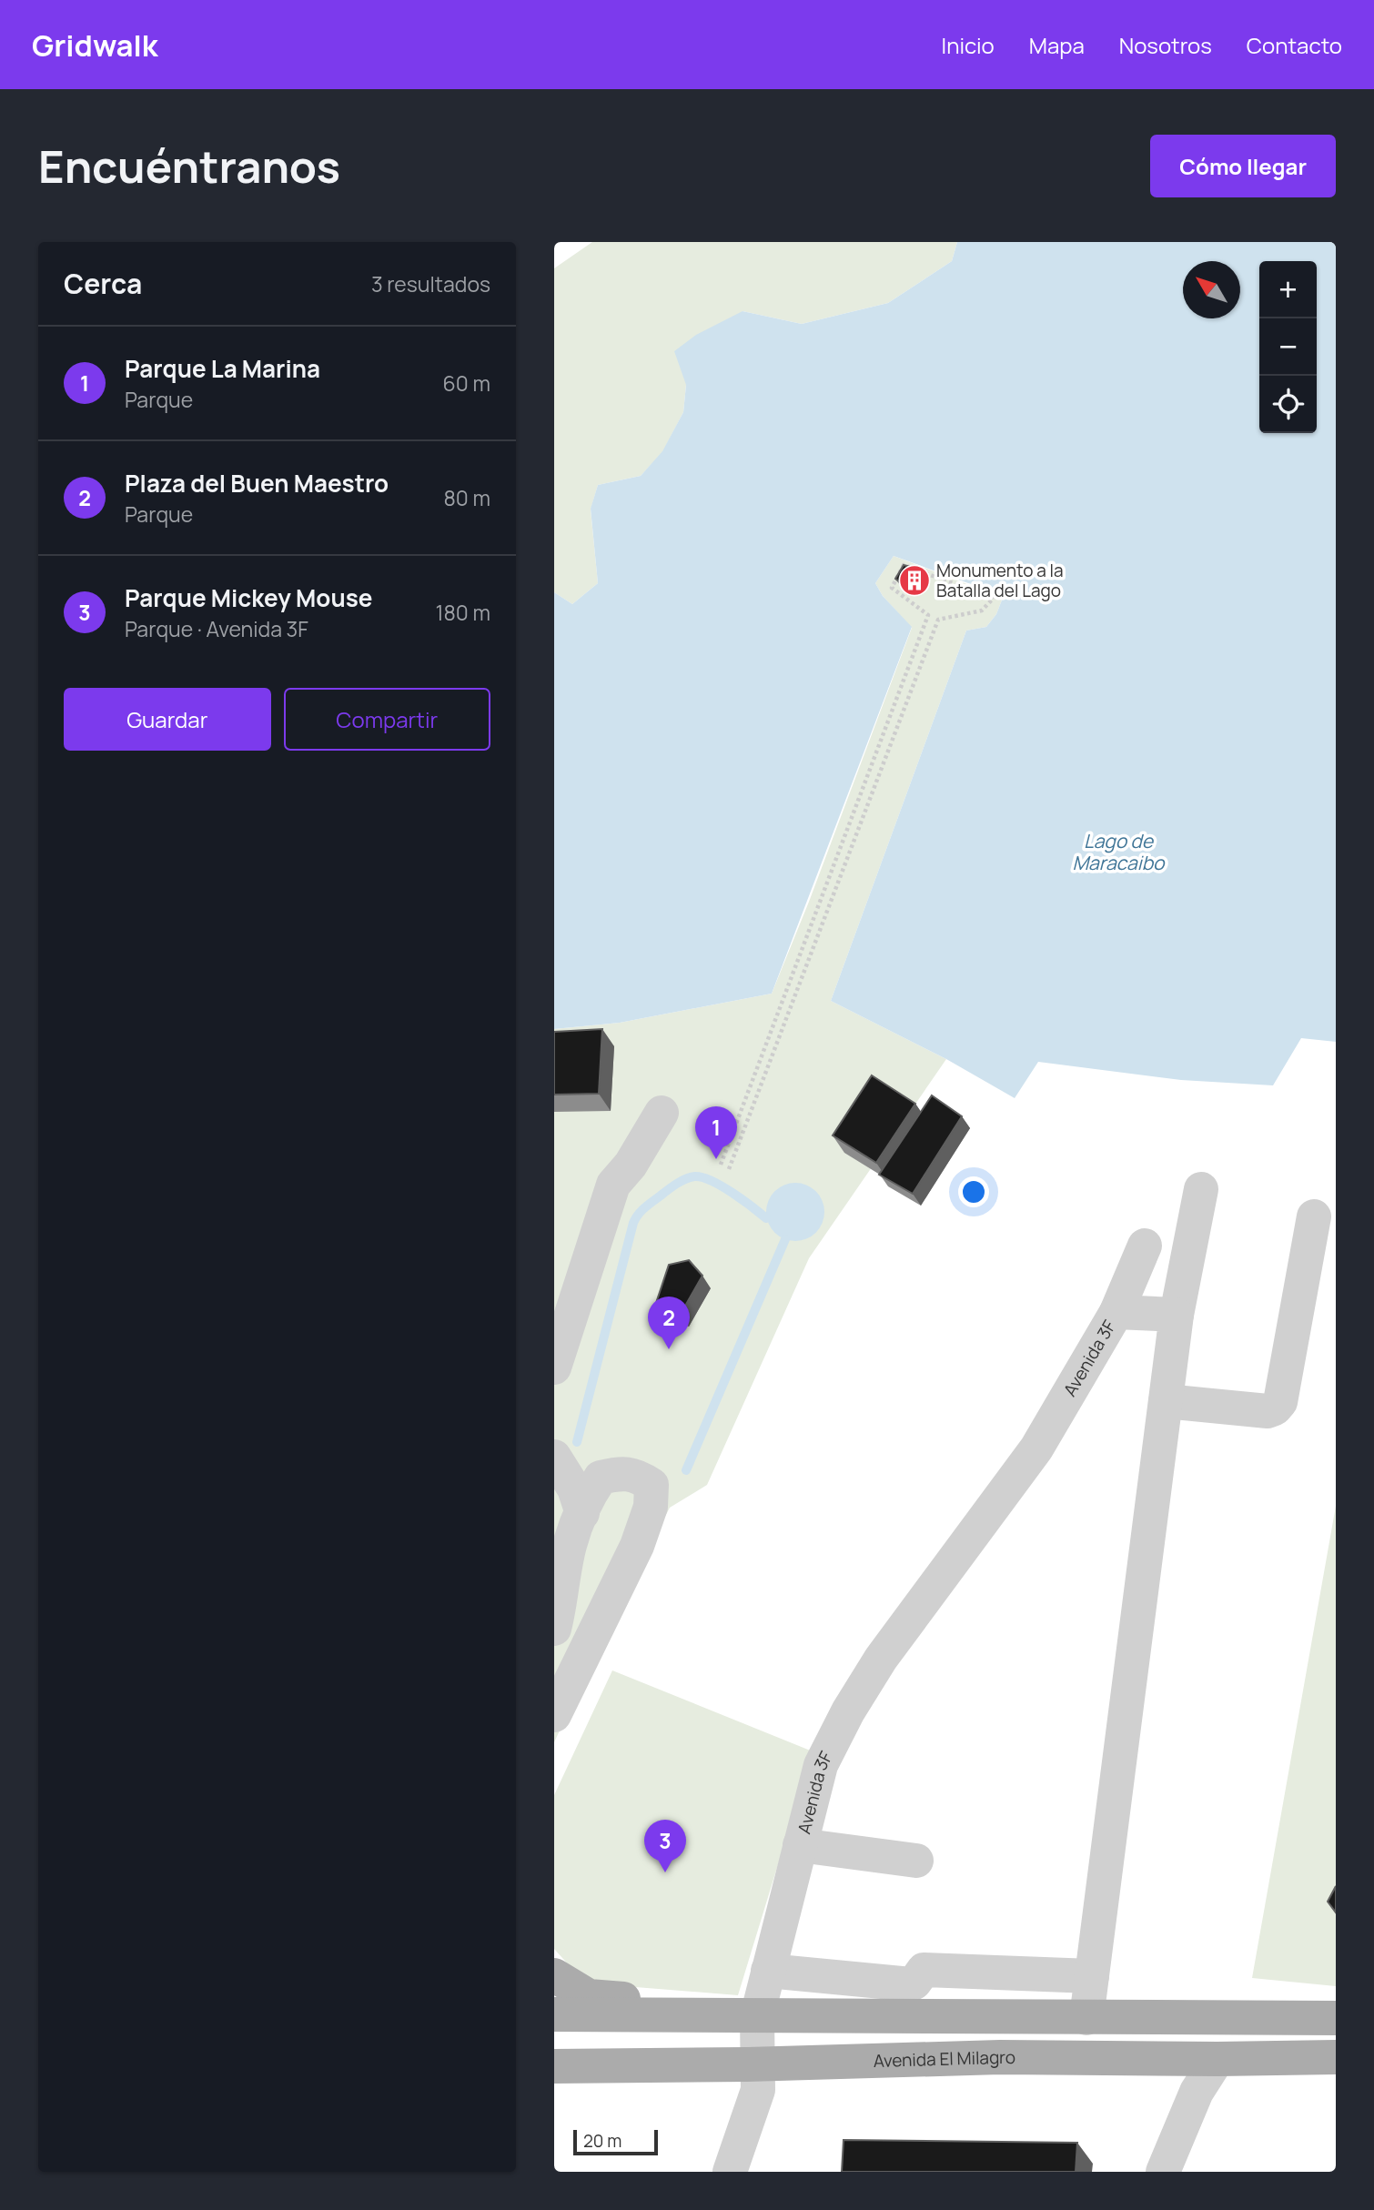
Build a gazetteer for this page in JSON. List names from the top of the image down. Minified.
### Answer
{"streets":{"main road":["Avenida El Milagro"],"street":["Avenida 3F"]},"crossings":[["Avenida 3F","Avenida El Milagro"]],"water":["Lago de Maracaibo"],"places":{"building":["Monumento a la Batalla del Lago"]},"scale_bar":"20 m","north":"top left","page":{"header":"Gridwalk","nav":["Inicio","Mapa","Nosotros","Contacto"],"buttons":["Cómo llegar",["Guardar","Compartir"]],"title":"Encuéntranos","heading":["Cerca","3 resultados"],"map_buttons":["+","−"],"list":[{"mark":"1","name":"Parque La Marina","note":"Parque","value":"60 m"},{"mark":"2","name":"Plaza del Buen Maestro","note":"Parque","value":"80 m"},{"mark":"3","name":"Parque Mickey Mouse","note":"Parque · Avenida 3F","value":"180 m"}],"pins":["1","2","3"],"scale":"20 m"}}
